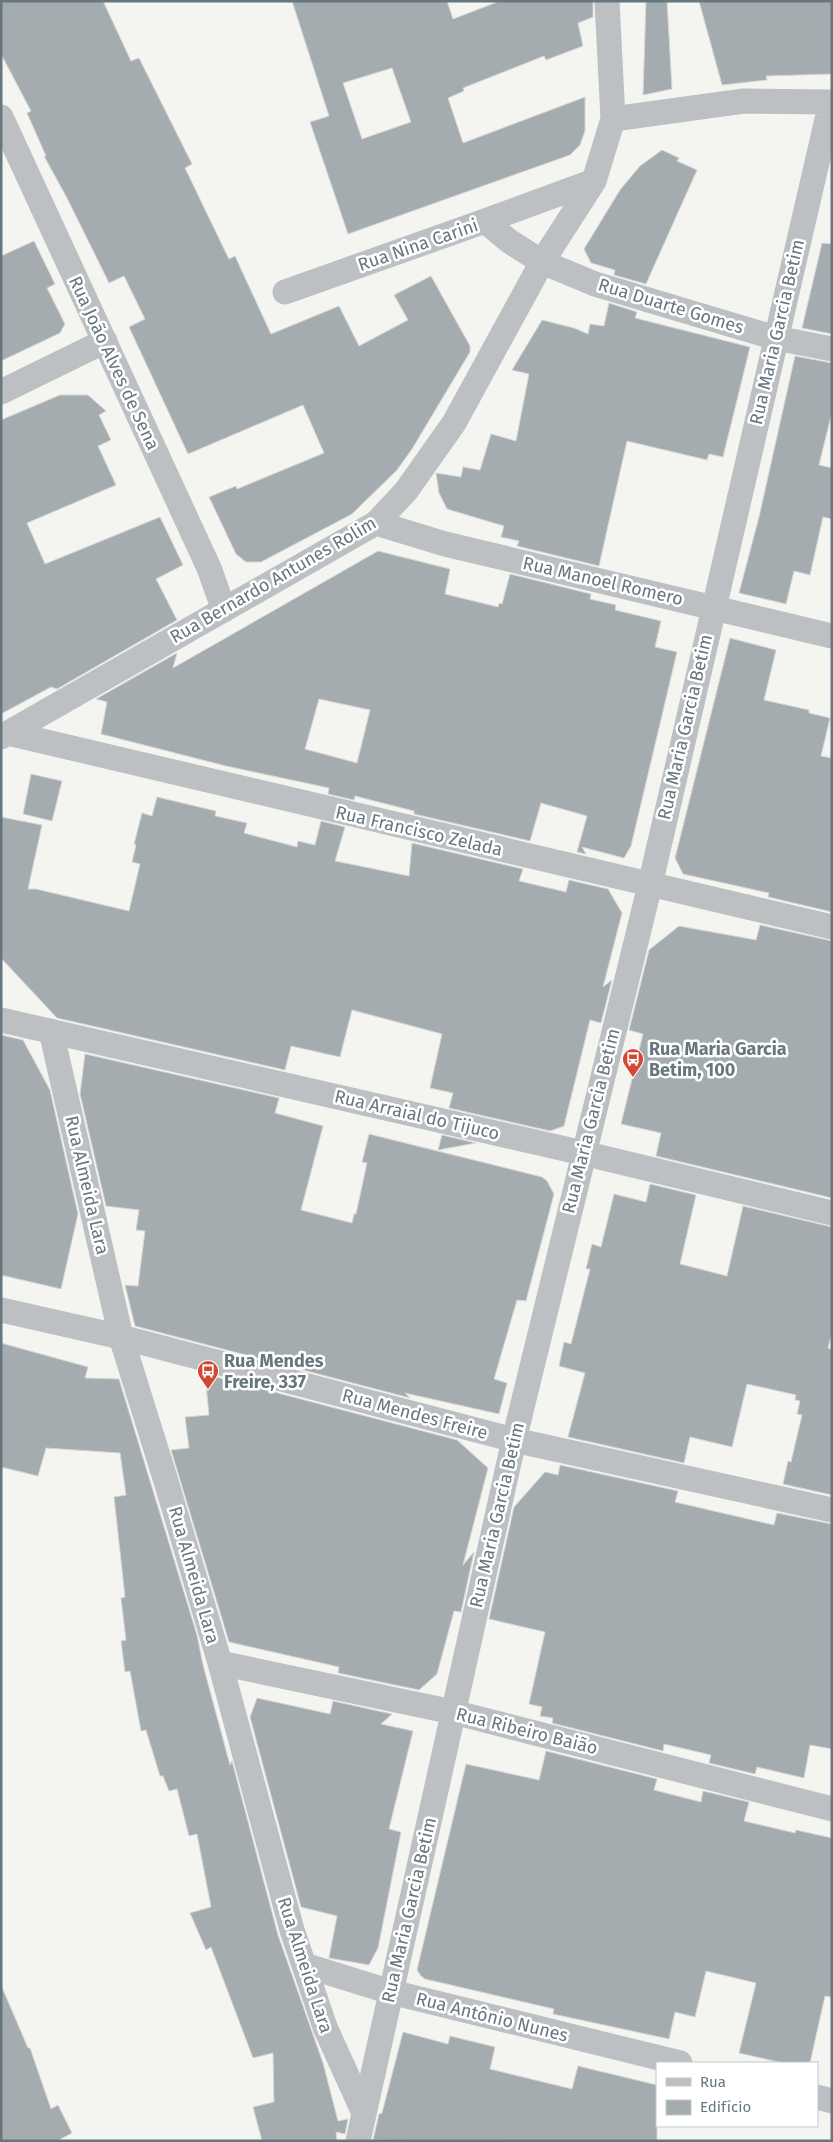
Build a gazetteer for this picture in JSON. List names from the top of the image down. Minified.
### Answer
{"streets":{"street":["Rua Nina Carini","Rua Duarte Gomes","Rua Maria Garcia Betim","Rua João Alves de Sena","Rua Bernardo Antunes Rolim","Rua Manoel Romero","Rua Francisco Zelada","Rua Arraial do Tijuco","Rua Almeida Lara","Rua Mendes Freire","Rua Ribeiro Baião","Rua Antônio Nunes"]},"crossings":[["Rua Nina Carini","Rua Duarte Gomes"],["Rua Nina Carini","Rua Bernardo Antunes Rolim"],["Rua Duarte Gomes","Rua Maria Garcia Betim"],["Rua Duarte Gomes","Rua Bernardo Antunes Rolim"],["Rua Maria Garcia Betim","Rua Manoel Romero"],["Rua Maria Garcia Betim","Rua Francisco Zelada"],["Rua Maria Garcia Betim","Rua Arraial do Tijuco"],["Rua Maria Garcia Betim","Rua Almeida Lara"],["Rua Maria Garcia Betim","Rua Mendes Freire"],["Rua Maria Garcia Betim","Rua Ribeiro Baião"],["Rua Maria Garcia Betim","Rua Antônio Nunes"],["Rua João Alves de Sena","Rua Bernardo Antunes Rolim"],["Rua Bernardo Antunes Rolim","Rua Manoel Romero"],["Rua Bernardo Antunes Rolim","Rua Francisco Zelada"],["Rua Arraial do Tijuco","Rua Almeida Lara"],["Rua Almeida Lara","Rua Mendes Freire"],["Rua Almeida Lara","Rua Ribeiro Baião"],["Rua Almeida Lara","Rua Antônio Nunes"]],"places":{"bus stop":["Rua Maria Garcia Betim, 100","Rua Mendes Freire, 337"]},"legend":["Rua","Edifício"]}
